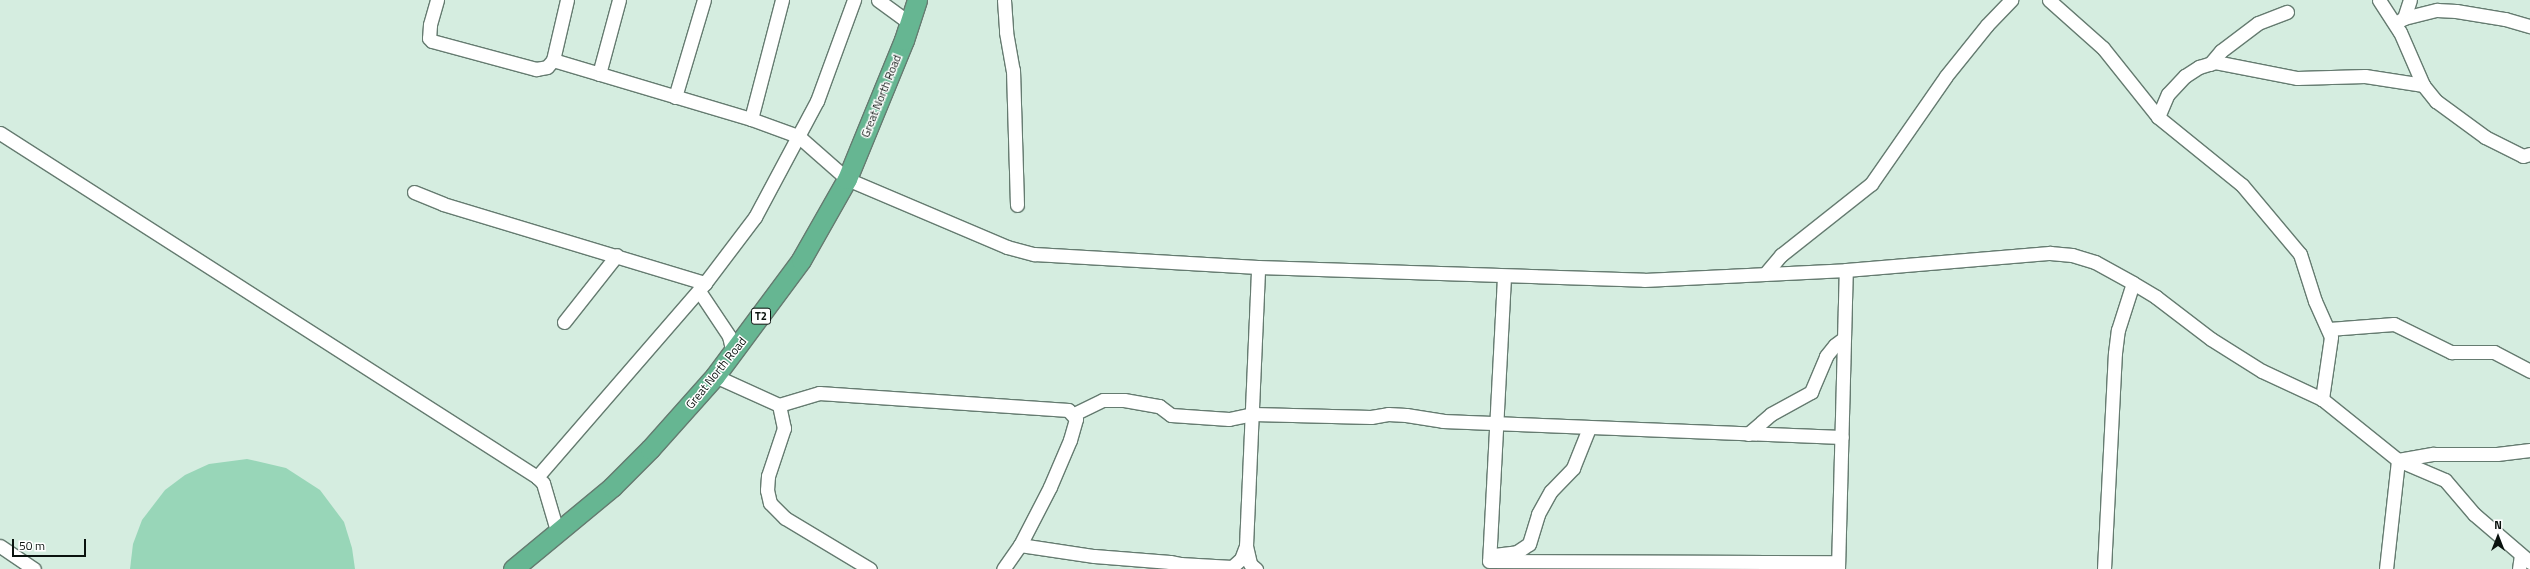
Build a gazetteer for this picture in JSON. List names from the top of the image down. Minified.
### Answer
{"streets":{"highway":["Great North Road","T2"]},"scale_bar":"50 m","north":"top"}
